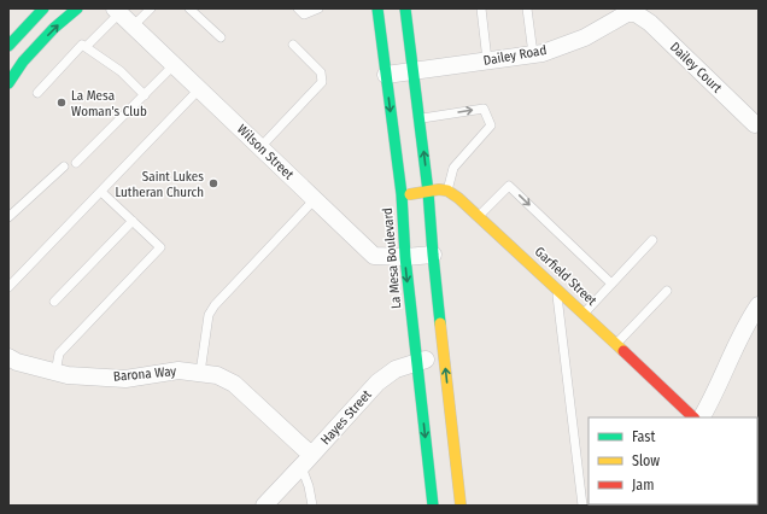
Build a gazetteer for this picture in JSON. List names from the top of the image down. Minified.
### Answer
{"streets":{"main road":["La Mesa Boulevard","Garfield Street"],"street":["Dailey Road","Dailey Court","Wilson Street","Barona Way","Hayes Street"]},"crossings":[["Dailey Road","Dailey Court"],["Dailey Road","La Mesa Boulevard"],["Wilson Street","La Mesa Boulevard"],["La Mesa Boulevard","Hayes Street"],["Barona Way","Hayes Street"]],"places":["La Mesa Woman's Club","Saint Lukes Lutheran Church"],"legend":["Fast","Slow","Jam"]}
